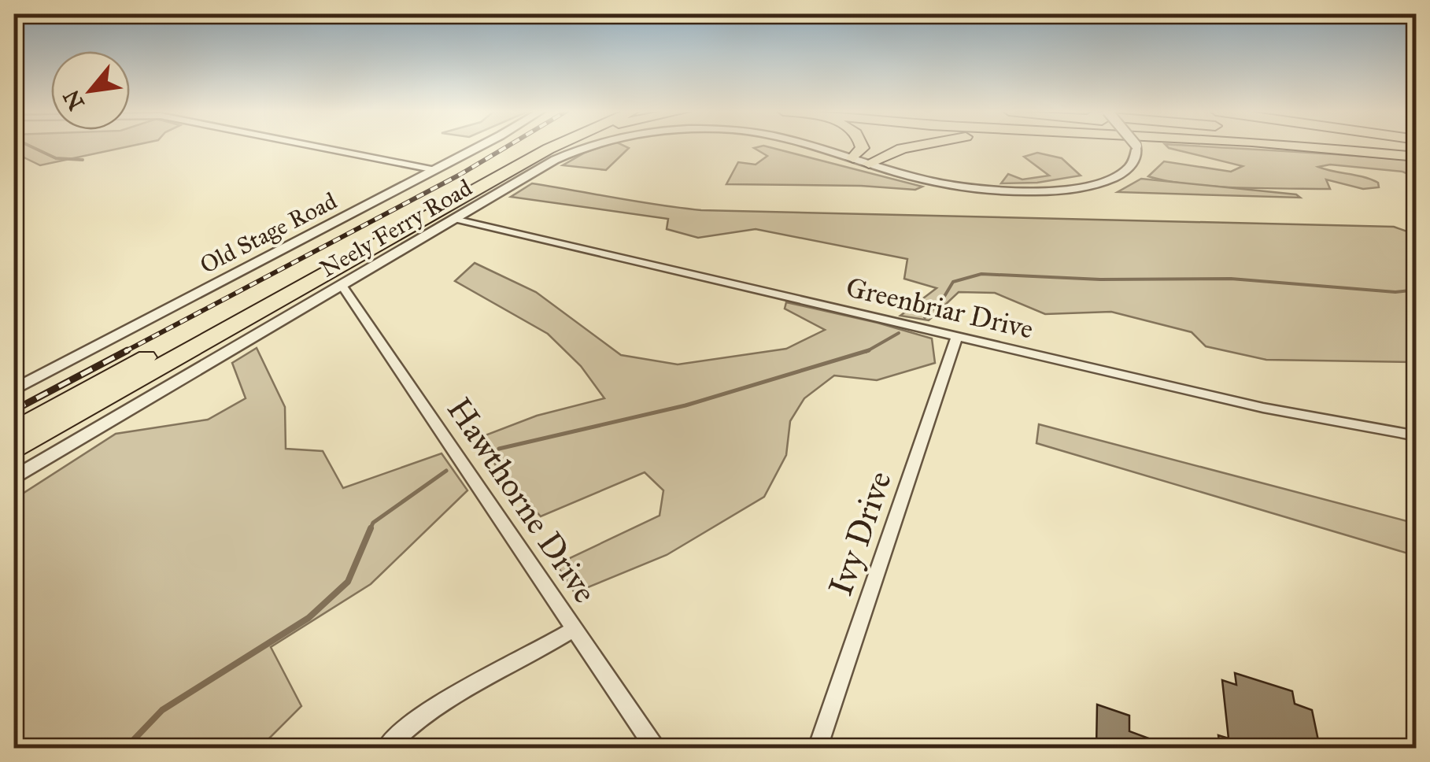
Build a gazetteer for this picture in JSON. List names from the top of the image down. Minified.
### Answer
{"streets":{"street":["Neely Ferry Road","Old Stage Road","Greenbriar Drive","Hawthorne Drive","Ivy Drive"]},"crossings":[["Neely Ferry Road","Greenbriar Drive"],["Neely Ferry Road","Hawthorne Drive"],["Greenbriar Drive","Ivy Drive"]],"north":"bottom left"}
